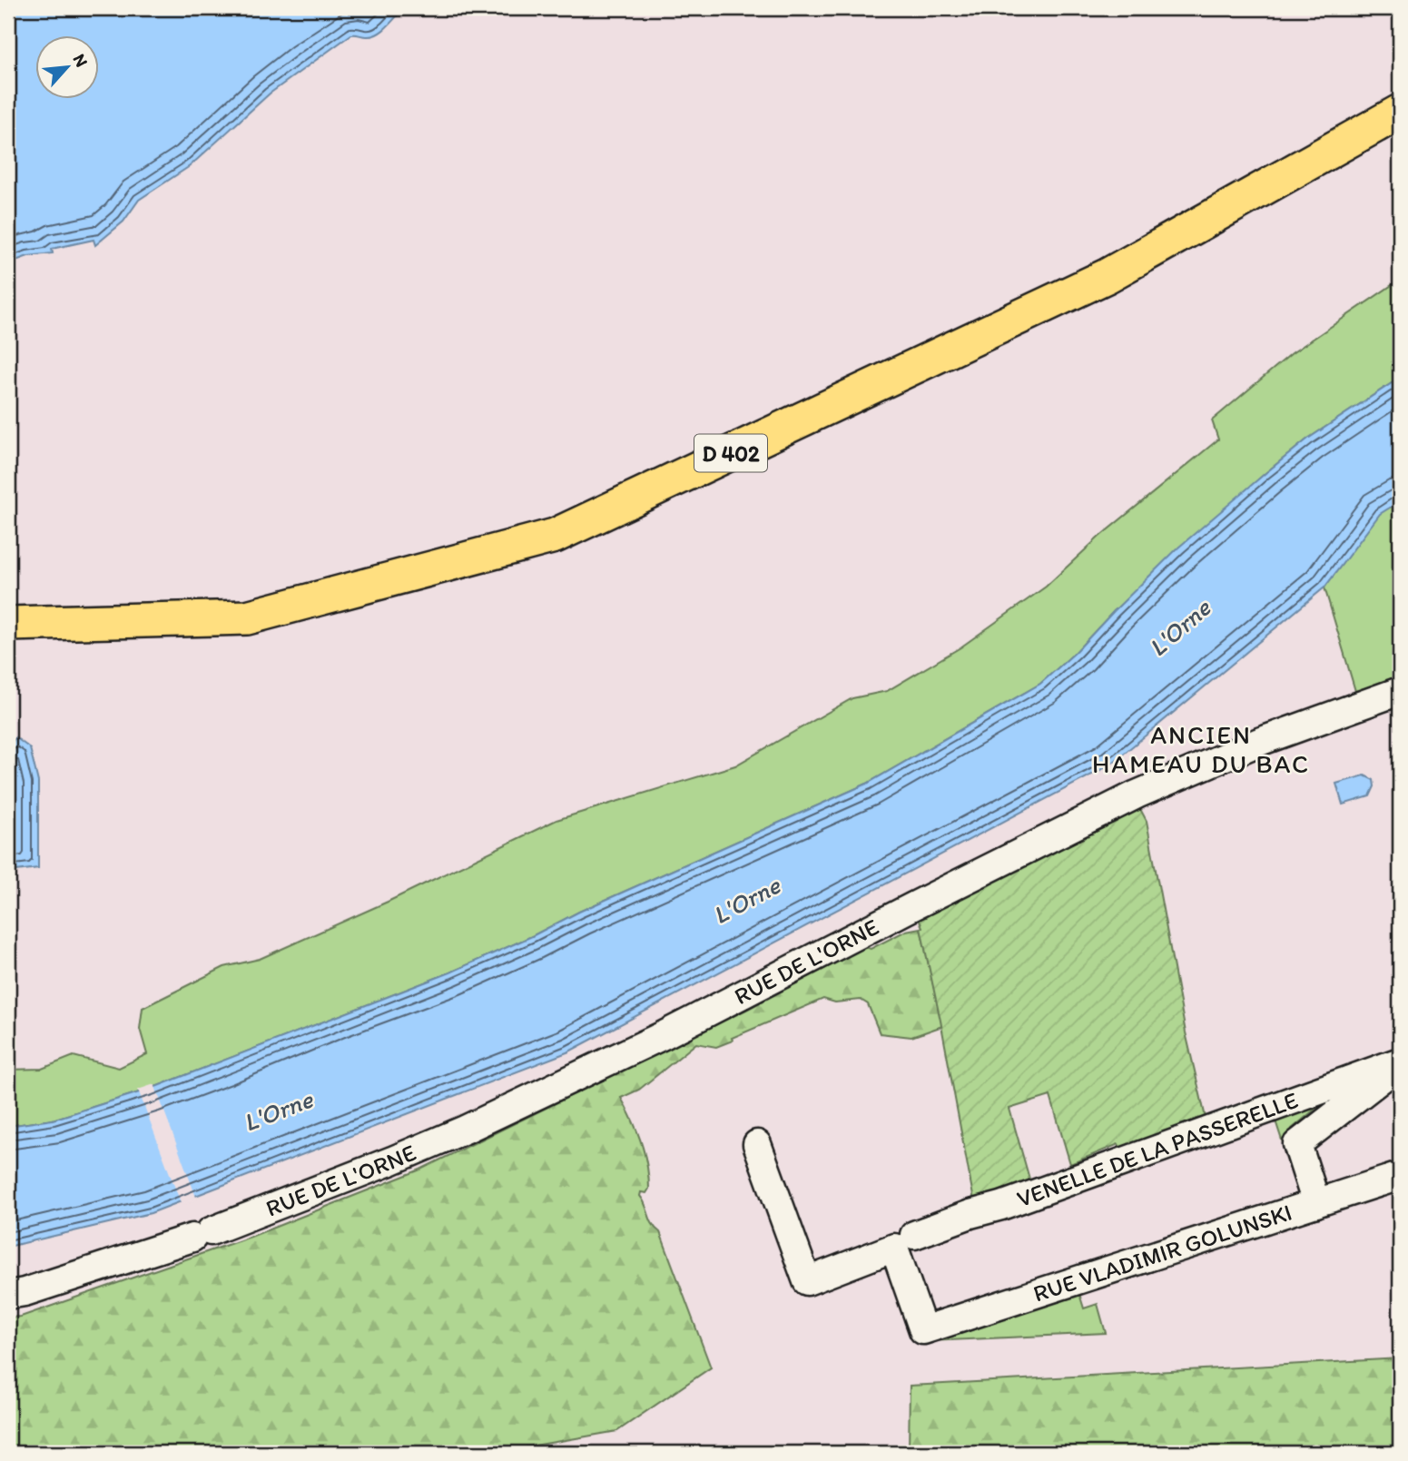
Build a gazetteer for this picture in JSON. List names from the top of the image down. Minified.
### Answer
{"streets":{"main road":["D 402"],"street":["RUE DE L'ORNE","VENELLE DE LA PASSERELLE","RUE VLADIMIR GOLUNSKI"]},"crossings":[["VENELLE DE LA PASSERELLE","RUE VLADIMIR GOLUNSKI"]],"districts":["ANCIEN HAMEAU DU BAC"],"water":["L'Orne"],"north":"top right"}
